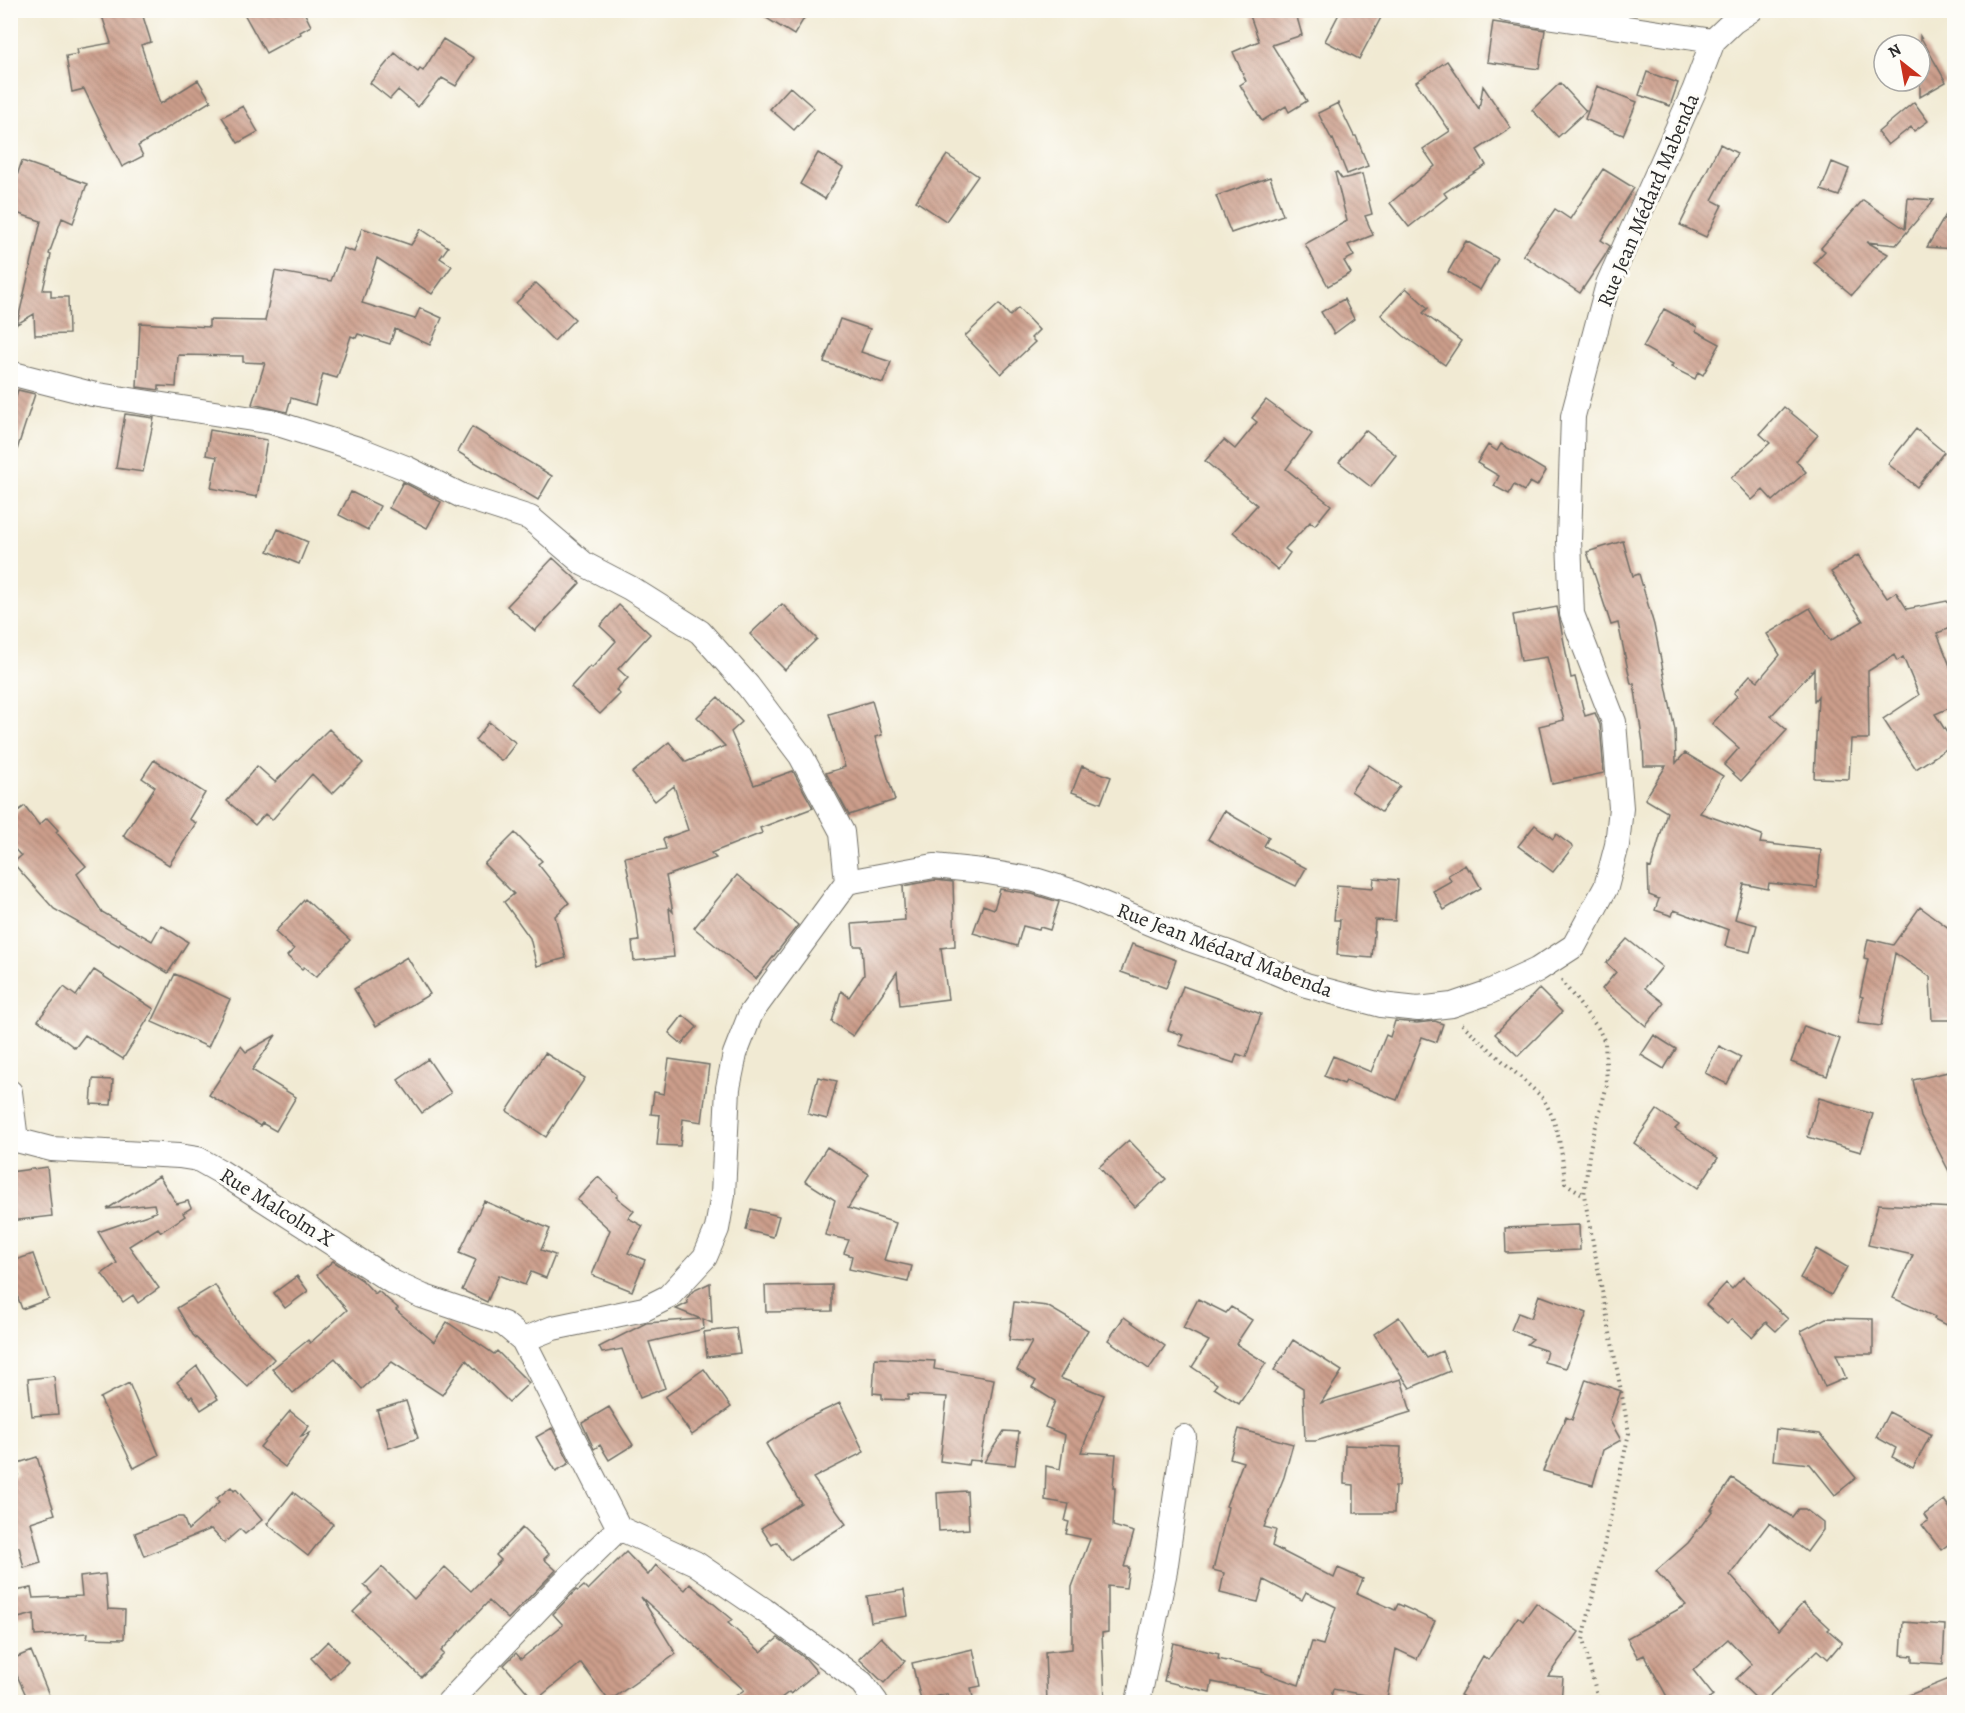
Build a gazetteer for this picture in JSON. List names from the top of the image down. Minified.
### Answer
{"streets":{"street":["Rue Jean Médard Mabenda","Rue Malcolm X"]},"north":"top left"}
